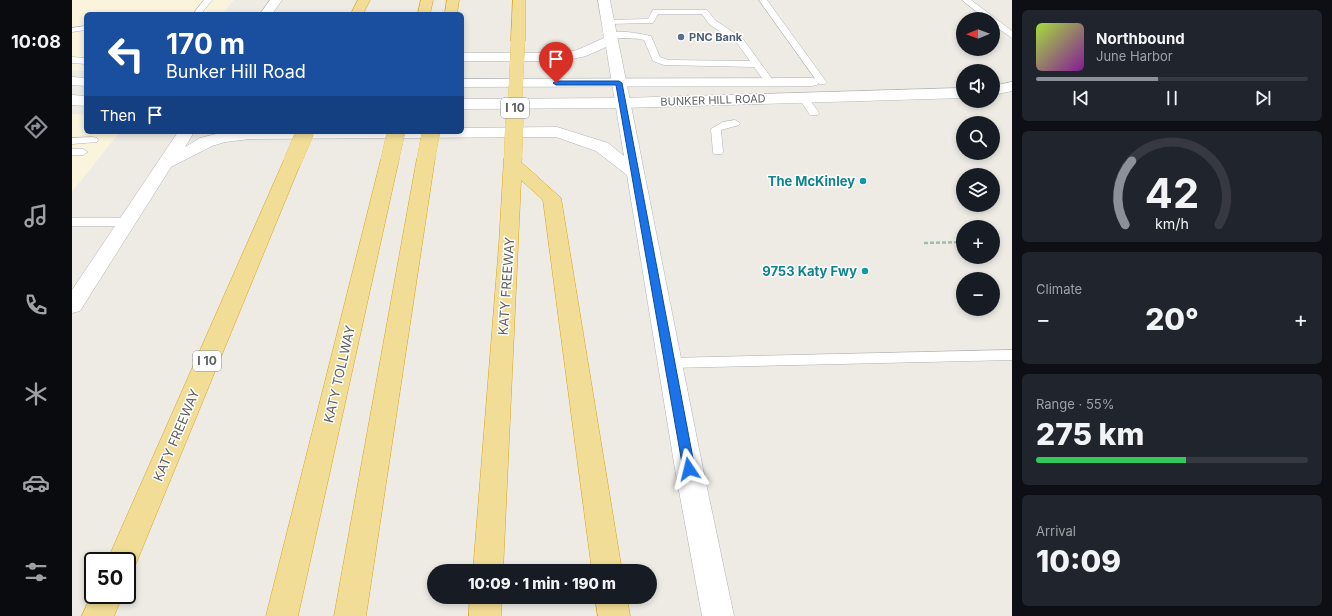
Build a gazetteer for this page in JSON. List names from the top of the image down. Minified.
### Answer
{"streets":{"highway":["I 10","KATY FREEWAY","KATY TOLLWAY"],"main road":["BUNKER HILL ROAD"]},"places":["PNC Bank","The McKinley","9753 Katy Fwy"],"north":"left","page":{"tabs":"10:08","map_buttons":["+","−"],"turn":["170 m","Bunker Hill Road"],"song":["Northbound","June Harbor"],"then":"Then","tile":["Climate",["Range · 55%","275 km"],["Arrival","10:09"]],"heat":["−","20°","+"],"limit":"50","trip":"10:09 · 1 min · 190 m","gauge":["42","km/h"]}}
